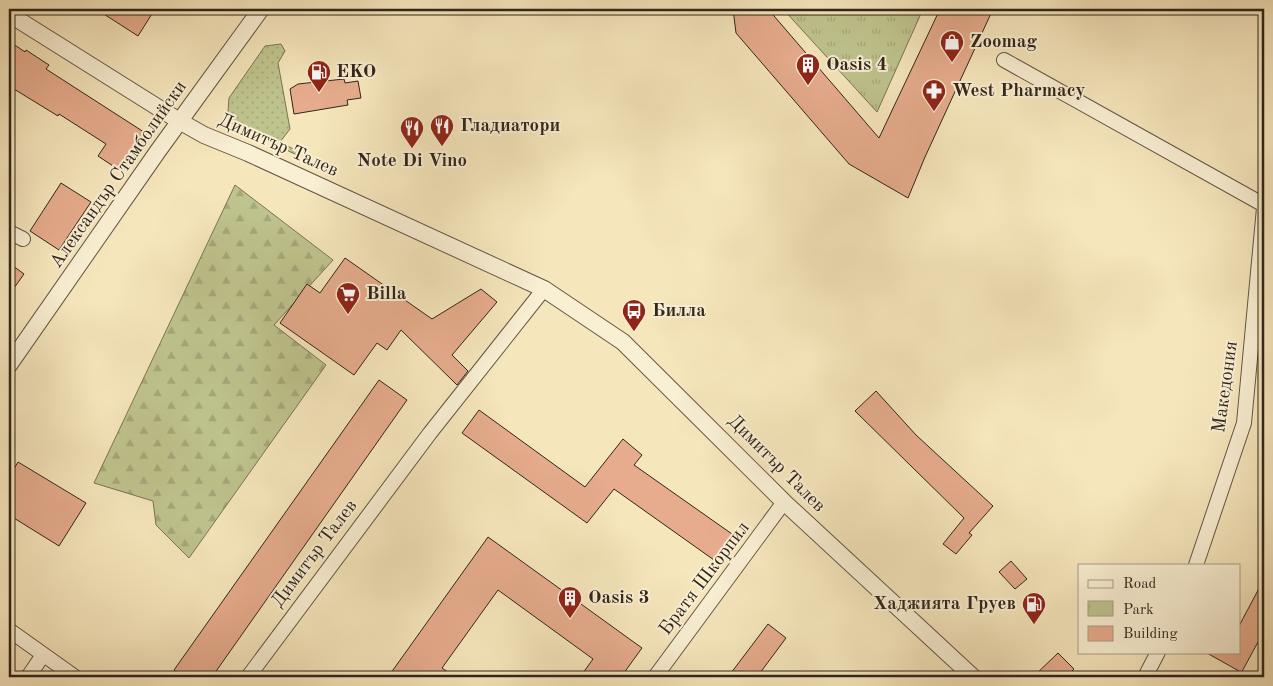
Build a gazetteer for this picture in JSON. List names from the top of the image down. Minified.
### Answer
{"streets":{"street":["Димитър Талев","Александър Стамболийски","Македония","Братя Шкорпил"]},"crossings":[["Димитър Талев","Александър Стамболийски"],["Димитър Талев","Братя Шкорпил"]],"places":{"shop":["Zoomag"],"building":["Oasis 4","Oasis 3"],"fuel station":["EKO","Хаджията Груев"],"pharmacy":["West Pharmacy"],"restaurant":["Гладиатори","Note Di Vino"],"supermarket":["Billa"],"bus stop":["Билла"]},"legend":["Road","Park","Building"]}
